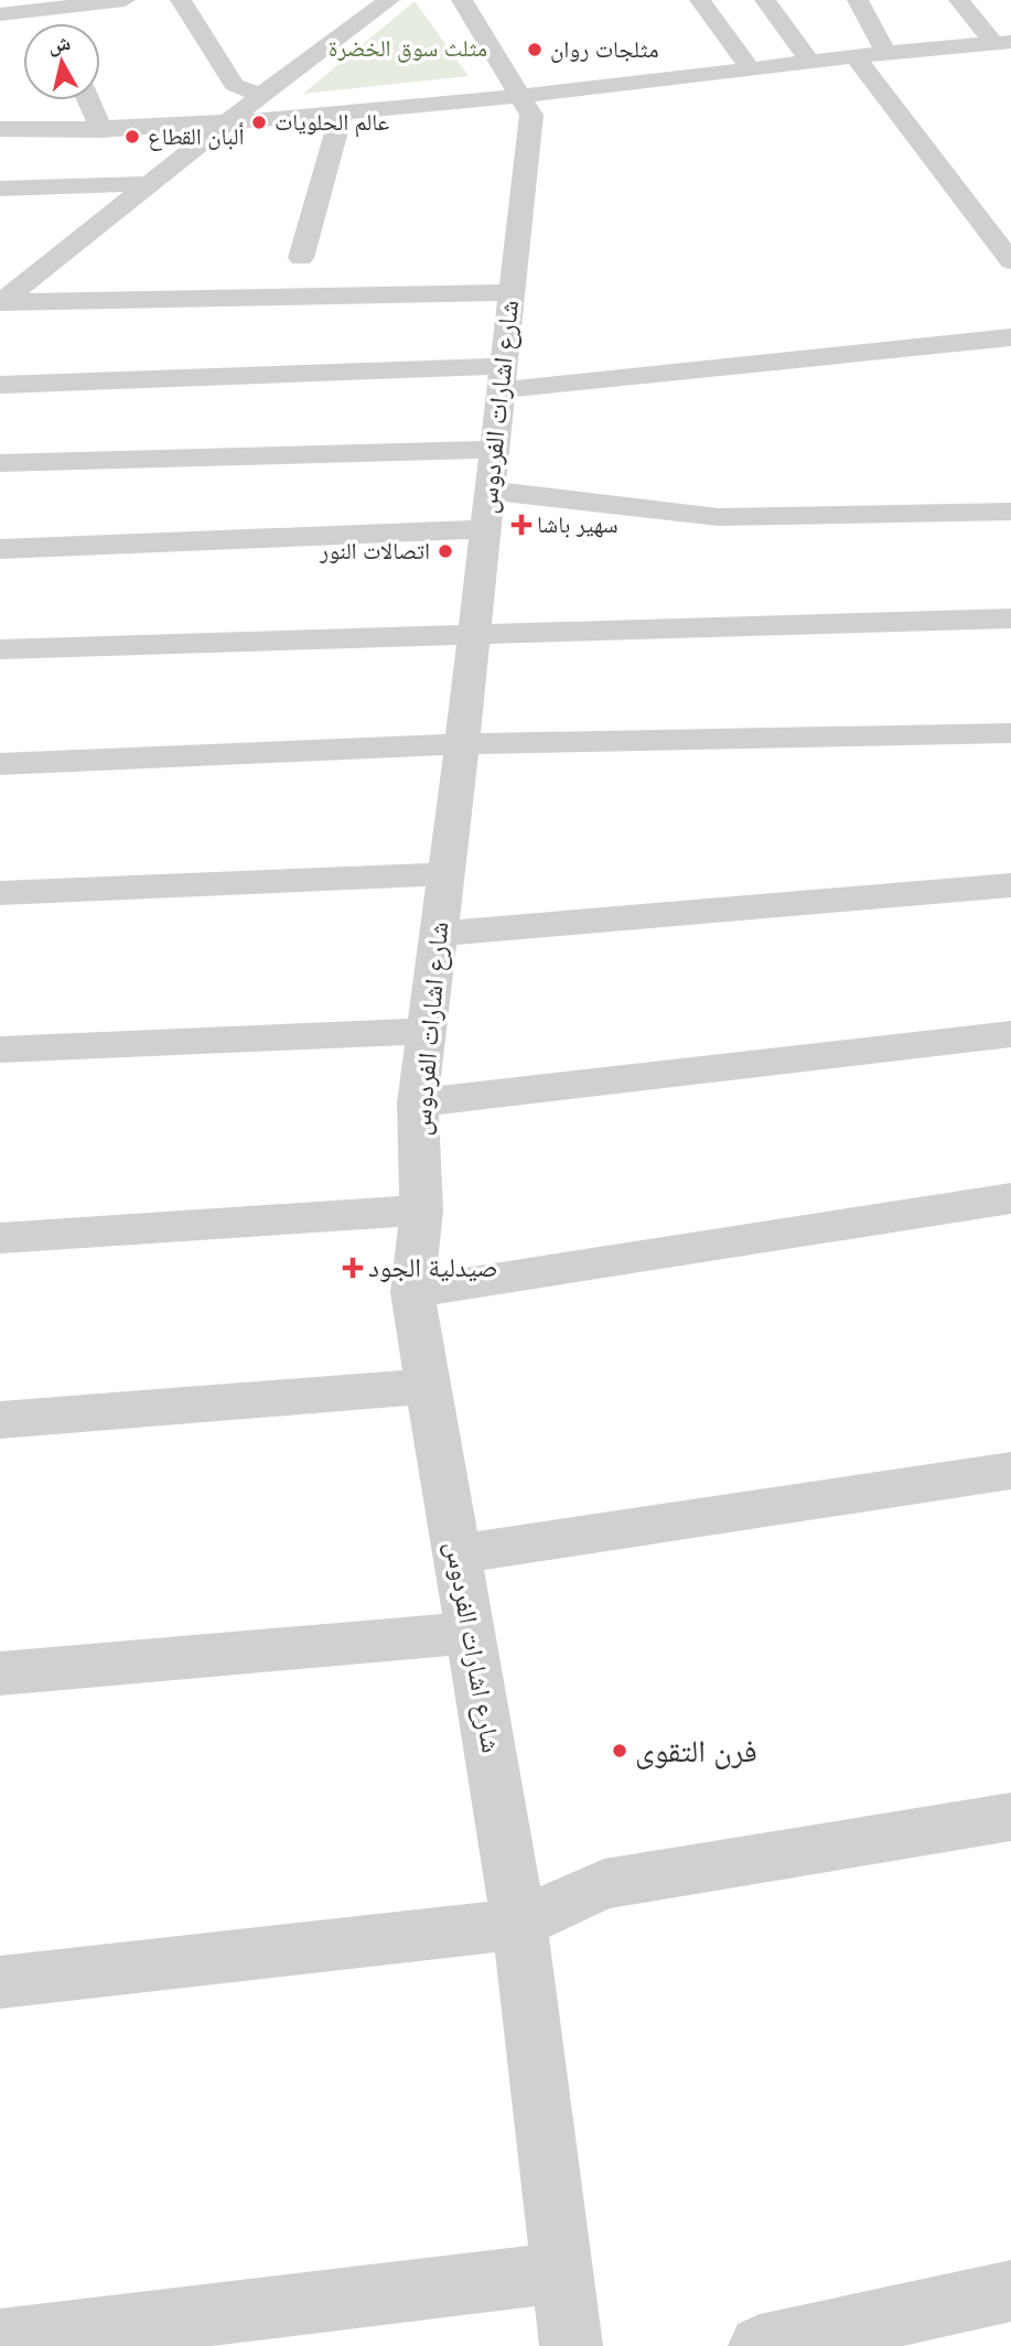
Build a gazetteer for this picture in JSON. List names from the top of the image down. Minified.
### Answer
{"streets":{"street":["شارع اشارات الفردوس"]},"parks":["مثلث سوق الخضرة"],"places":{"other":["مثلجات روان","عالم الحلويات","ألبان القطاع","اتصالات النور","فرن التقوى"],"health":["سهير باشا","صيدلية الجود"]},"north":"top"}
